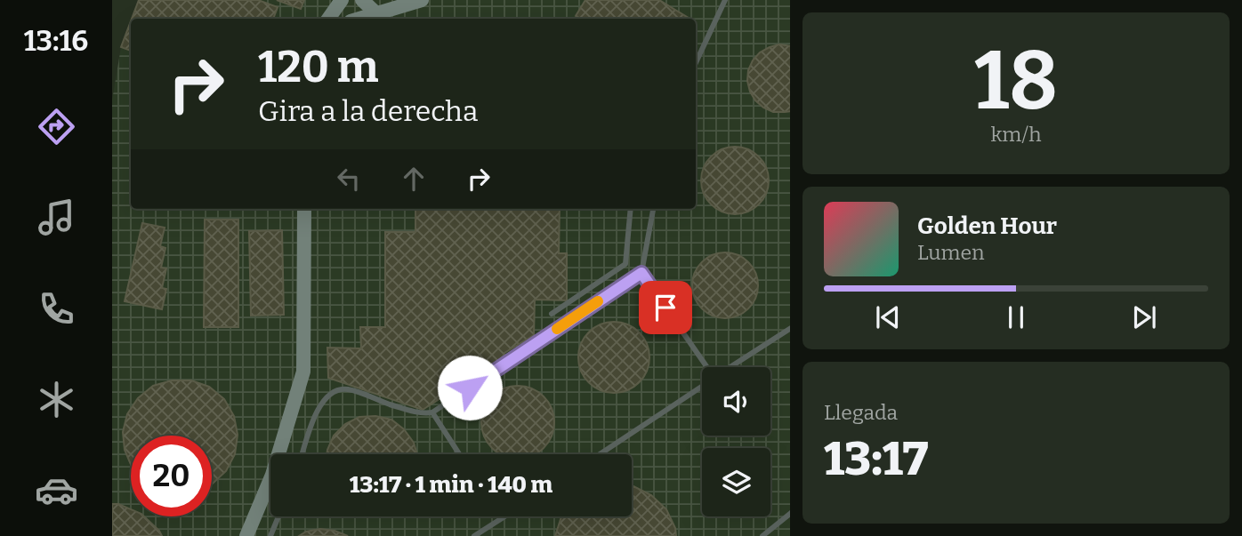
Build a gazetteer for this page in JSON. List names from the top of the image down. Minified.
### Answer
{"page":{"tabs":"13:16","tile":[["18","km/h"],["Llegada","13:17"]],"turn":["120 m","Gira a la derecha"],"song":["Golden Hour","Lumen"],"limit":"20","trip":"13:17 · 1 min · 140 m"}}
